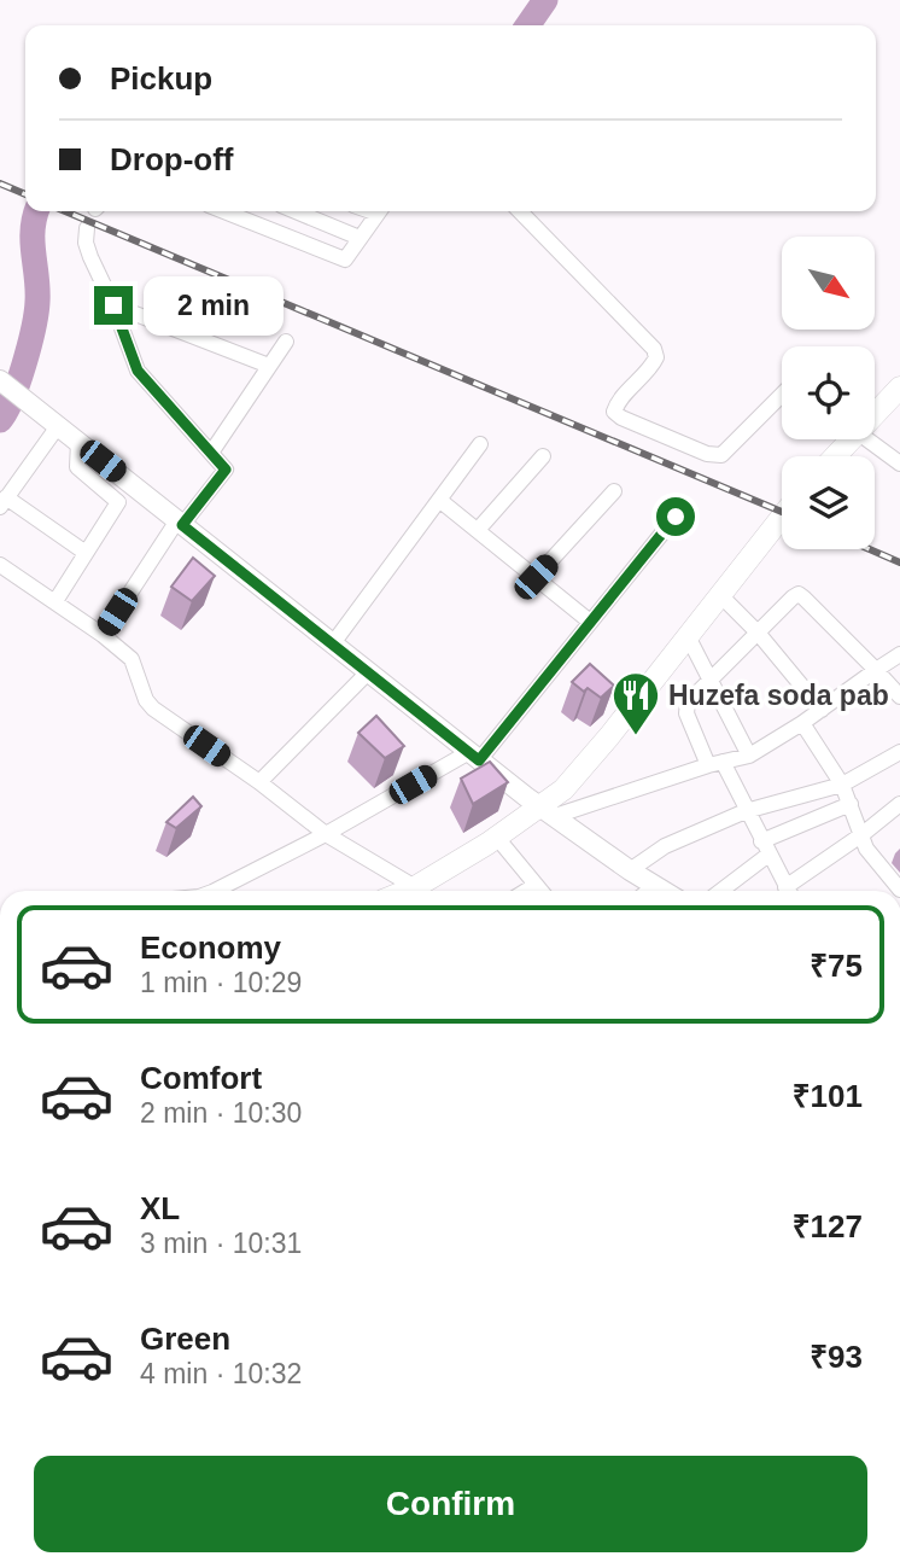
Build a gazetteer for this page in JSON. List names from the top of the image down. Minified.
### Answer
{"places":{"restaurant":["Huzefa soda pab"]},"north":"bottom right","page":{"banner":["Pickup","Drop-off"],"bubble":"2 min","list":[{"name":"Economy","note":"1 min · 10:29","value":"₹75"},{"name":"Comfort","note":"2 min · 10:30","value":"₹101"},{"name":"XL","note":"3 min · 10:31","value":"₹127"},{"name":"Green","note":"4 min · 10:32","value":"₹93"}],"buttons":"Confirm"}}
